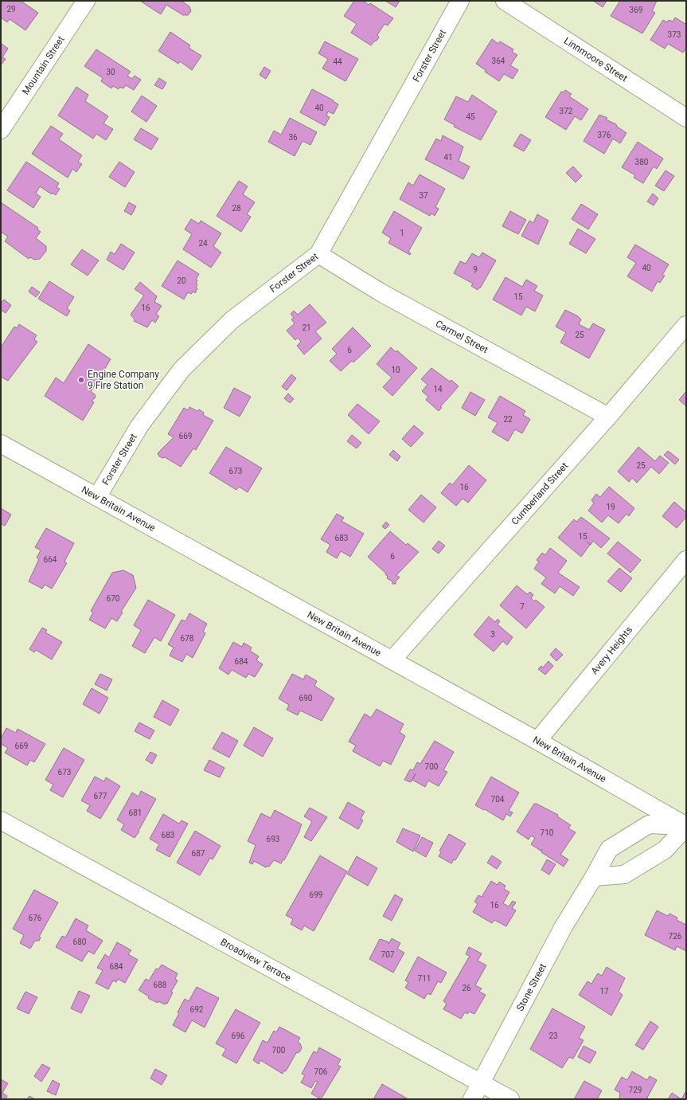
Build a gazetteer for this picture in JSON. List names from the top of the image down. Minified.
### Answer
{"streets":{"street":["Forster Street","Linnmoore Street","Mountain Street","Carmel Street","Cumberland Street","New Britain Avenue","Avery Heights","Broadview Terrace","Stone Street"]},"crossings":[["Forster Street","Carmel Street"],["Forster Street","New Britain Avenue"],["Carmel Street","Cumberland Street"],["Cumberland Street","New Britain Avenue"],["New Britain Avenue","Avery Heights"],["New Britain Avenue","Stone Street"],["Broadview Terrace","Stone Street"]],"places":["Engine Company 9 Fire Station"],"house_numbers":["29","369","373","364","44","30","40","372","45","376","36","41","380","37","28","1","24","40","9","20","15","16","21","25","6","10","14","22","669","25","673","16","19","15","683","6","664","670","7","3","678","684","690","669","700","673","677","704","681","710","683","693","687","699","16","676","726","680","707","684","711","688","26","17","692","696","23","700","706","729"]}
